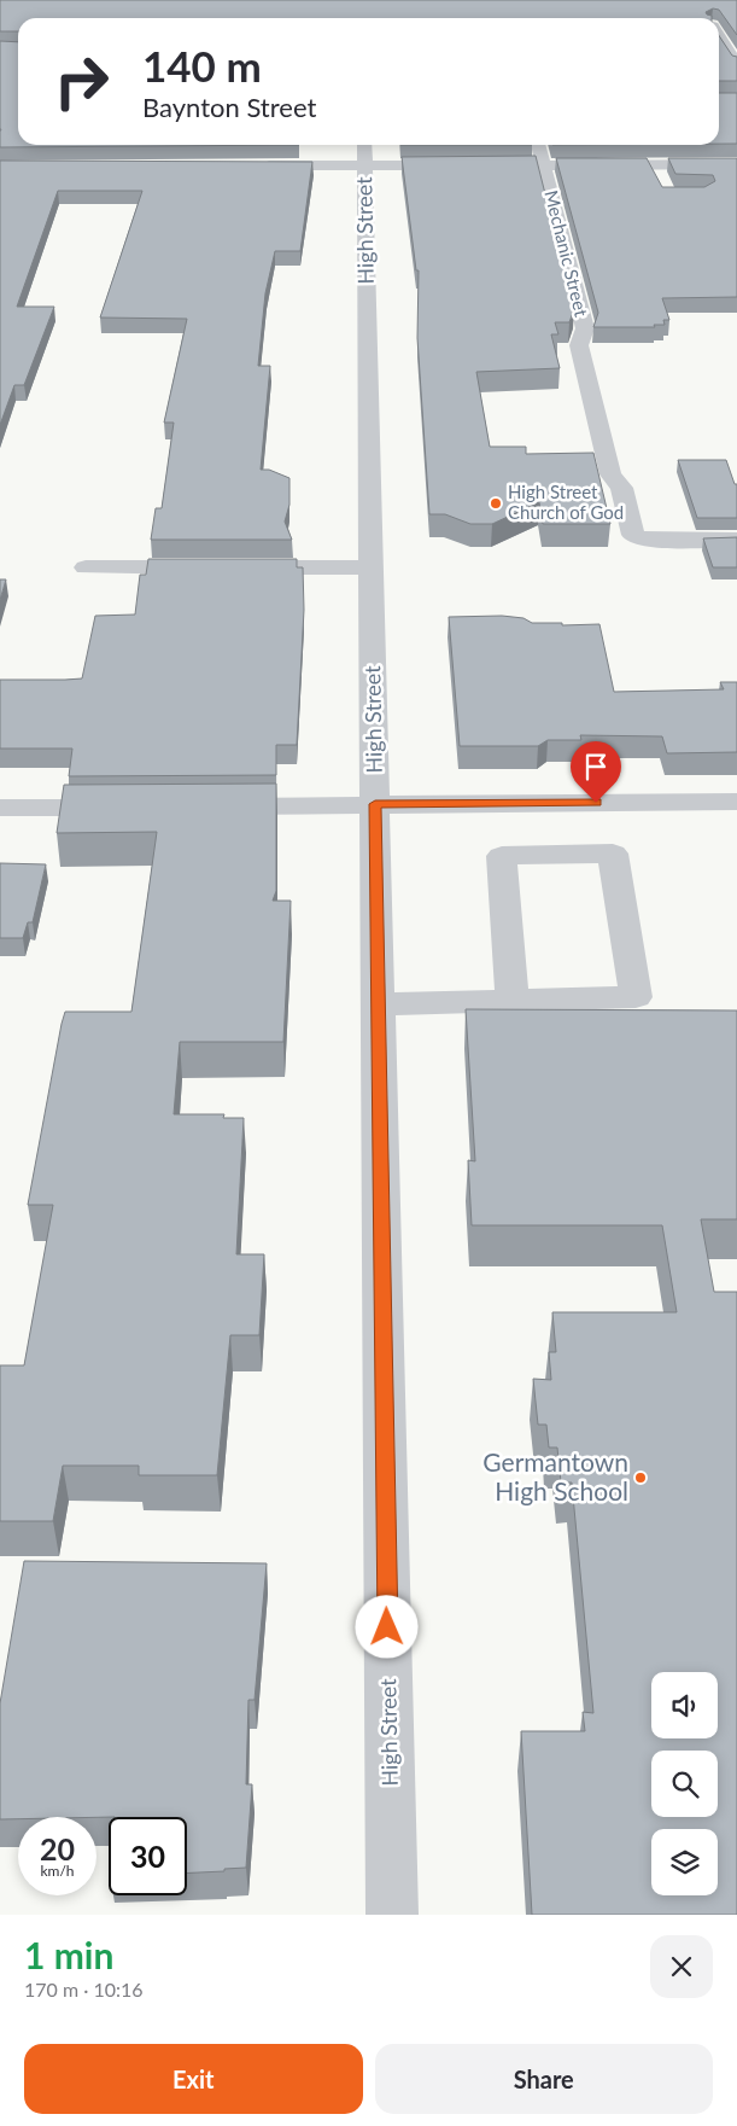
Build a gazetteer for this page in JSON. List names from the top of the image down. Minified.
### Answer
{"streets":{"street":["High Street","Mechanic Street"]},"places":["High Street Church of God","Germantown High School"],"page":{"turn":["140 m","Baynton Street"],"speed":"20 km/h","limit":"30","heading":["1 min","170 m · 10:16"],"buttons":["Exit","Share"]}}
